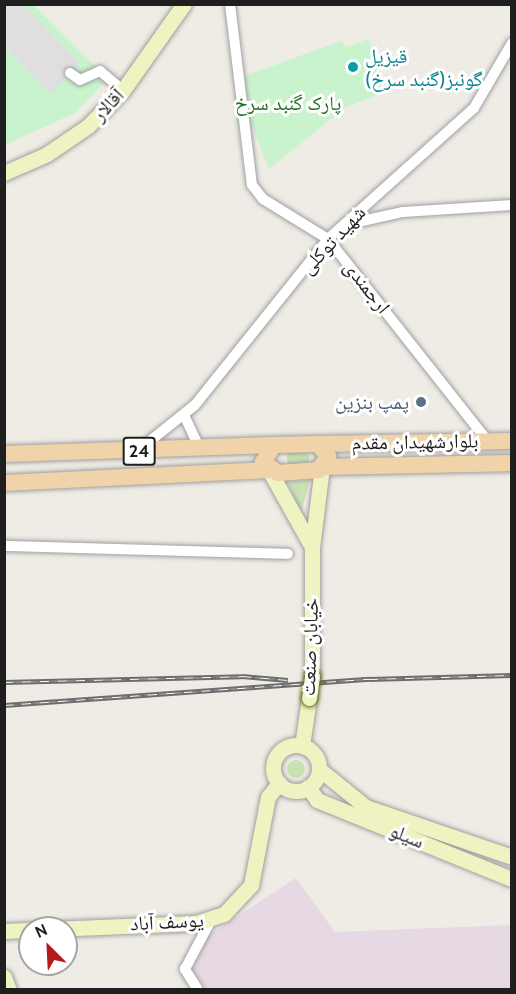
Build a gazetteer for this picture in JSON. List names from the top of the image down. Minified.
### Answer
{"streets":{"main road":["بلوارشهیدان مقدم","24"],"street":["آقالار","شهید توکلی","ارجمندی","خیابان صنعت","سیلو","یوسف آباد"]},"crossings":[["شهید توکلی","ارجمندی"],["شهید توکلی","24"],["ارجمندی","بلوارشهیدان مقدم"],["بلوارشهیدان مقدم","24"],["بلوارشهیدان مقدم","خیابان صنعت"],["24","خیابان صنعت"],["خیابان صنعت","سیلو"],["خیابان صنعت","یوسف آباد"],["سیلو","یوسف آباد"]],"parks":["پارک گنبد سرخ"],"places":["قیزیل گونبز(گنبد سرخ)","پمپ بنزین"],"north":"top left"}
